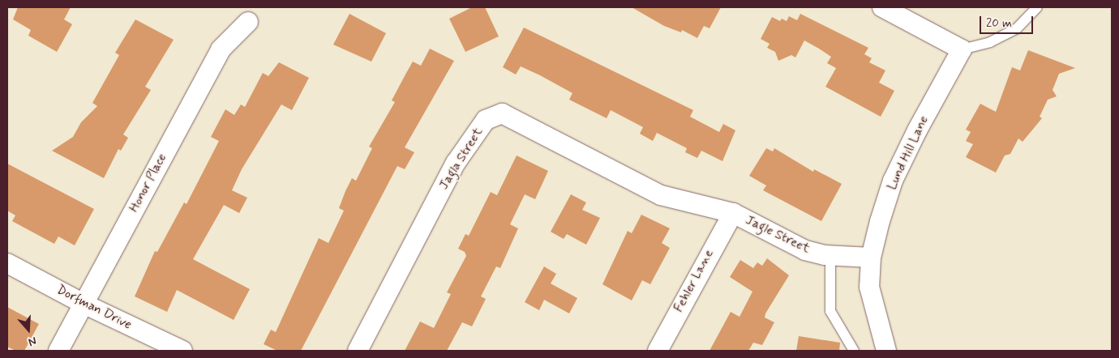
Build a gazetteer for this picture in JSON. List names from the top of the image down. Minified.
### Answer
{"streets":{"street":["Lund Hill Lane","Jagla Street","Honor Place","Jagle Street","Fehler Lane","Dorfman Drive"]},"crossings":[["Lund Hill Lane","Jagle Street"],["Jagla Street","Jagle Street"],["Jagla Street","Fehler Lane"],["Honor Place","Dorfman Drive"],["Jagle Street","Fehler Lane"]],"scale_bar":"20 m","north":"bottom"}
